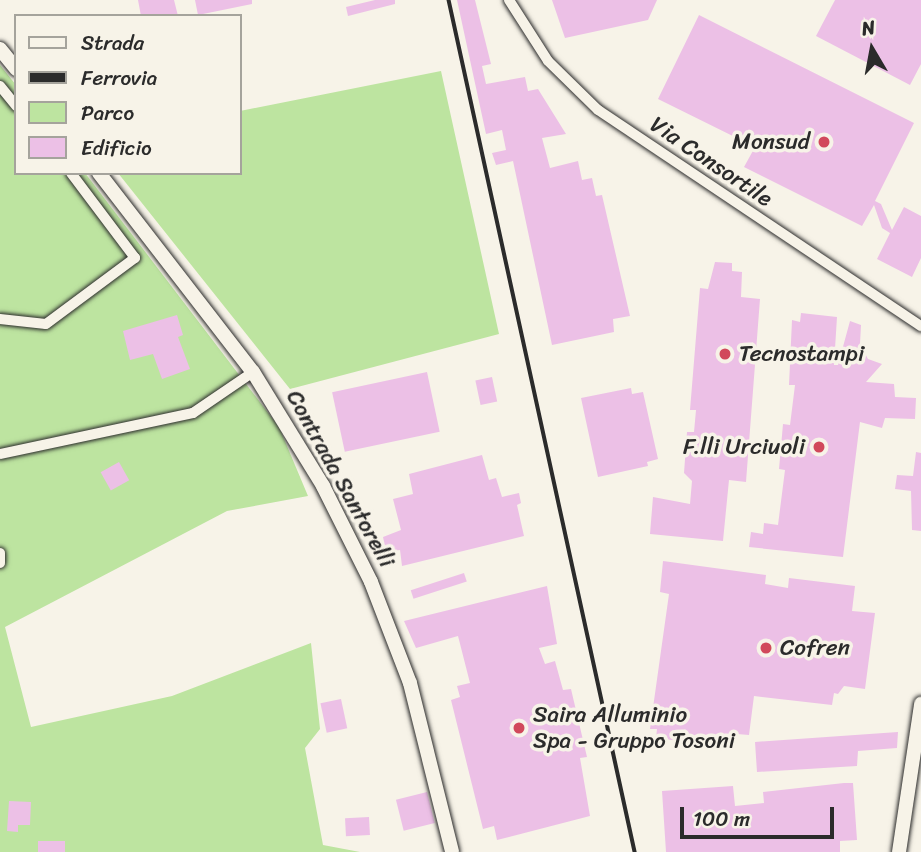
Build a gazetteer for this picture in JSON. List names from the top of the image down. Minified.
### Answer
{"streets":{"main road":["Contrada Santorelli"],"street":["Via Consortile"]},"places":["Monsud","Tecnostampi","F.lli Urciuoli","Cofren","Saira Alluminio Spa - Gruppo Tosoni"],"legend":["Strada","Ferrovia","Parco","Edificio"],"scale_bar":"100 m","north":"top"}
